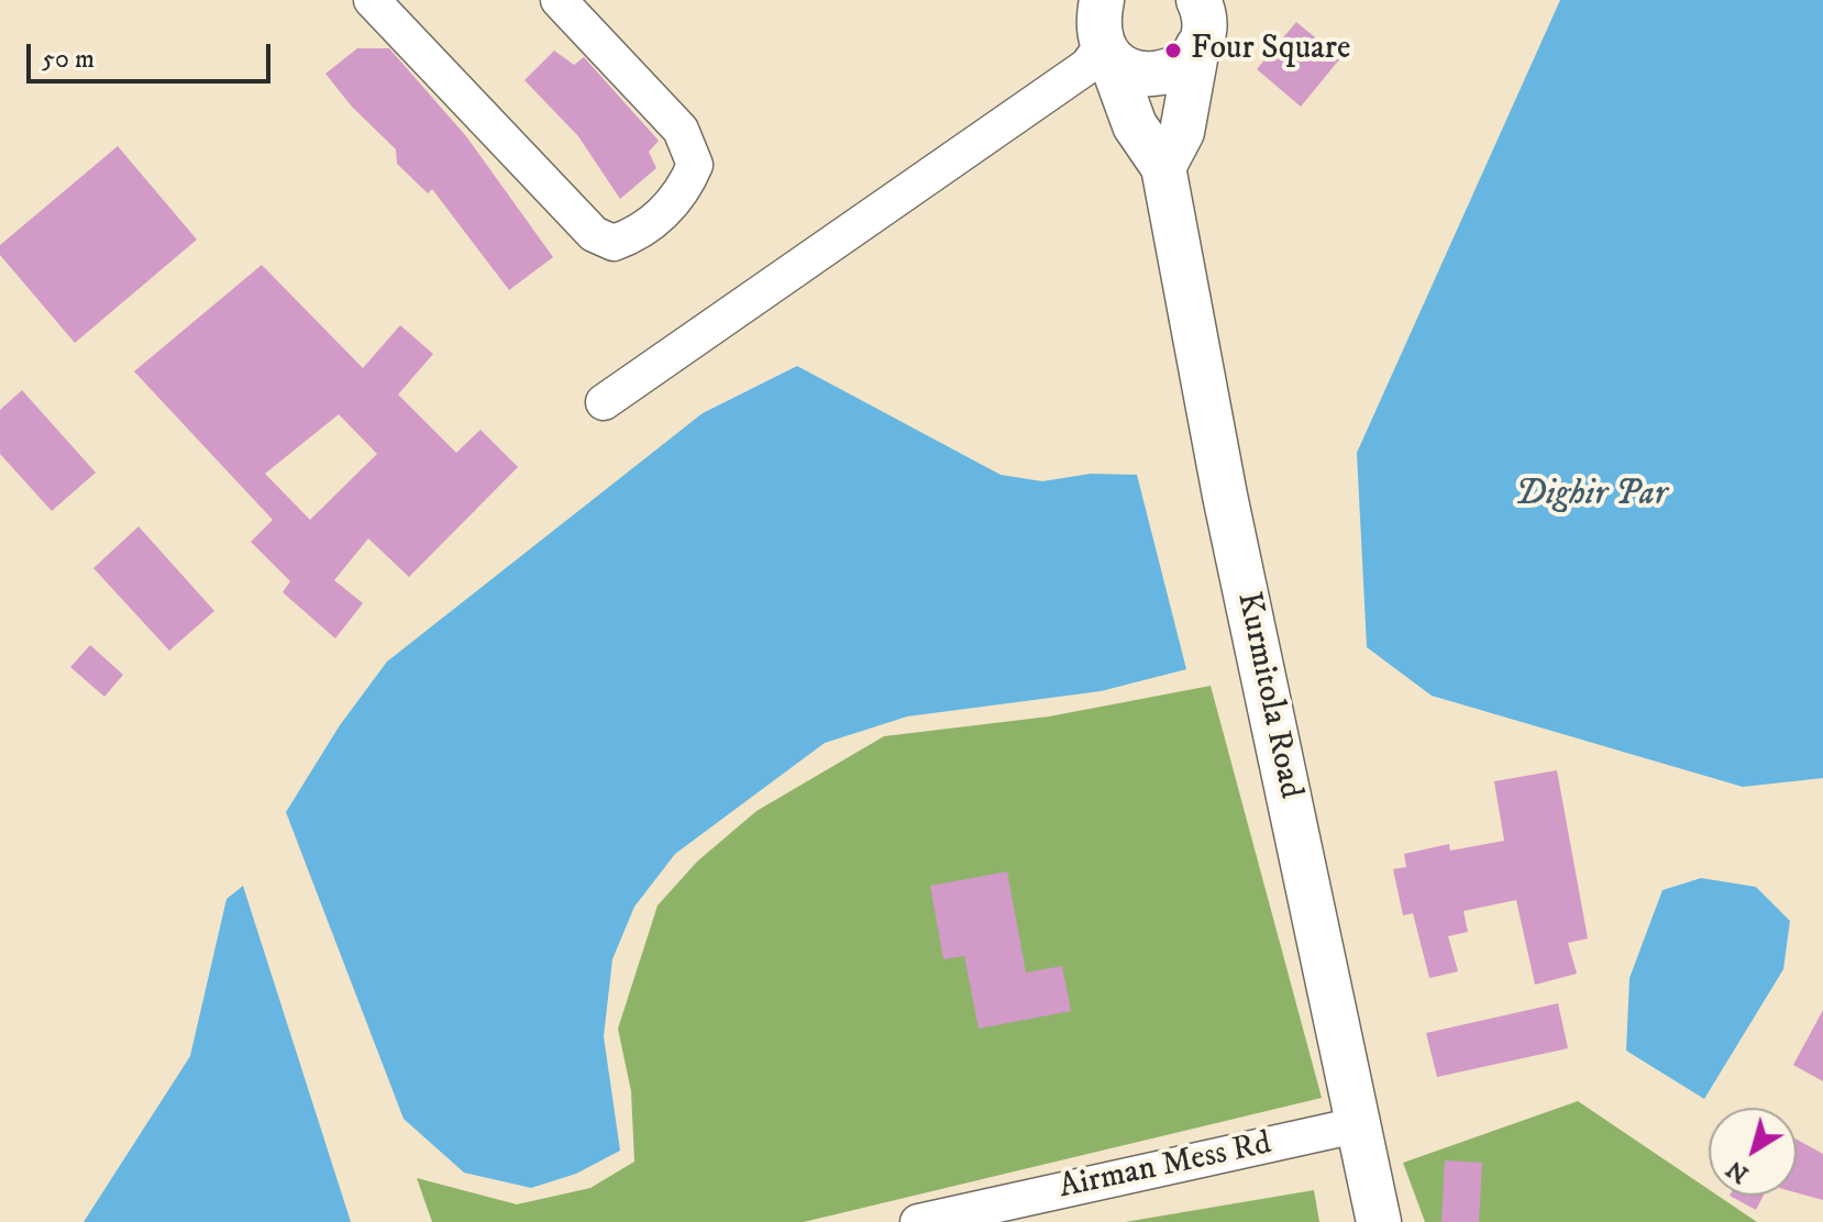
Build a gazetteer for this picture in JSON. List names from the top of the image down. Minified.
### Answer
{"streets":{"street":["Kurmitola Road","Airman Mess Rd"]},"crossings":[["Kurmitola Road","Airman Mess Rd"]],"water":["Dighir Par"],"places":["Four Square"],"scale_bar":"50 m","north":"bottom left"}
